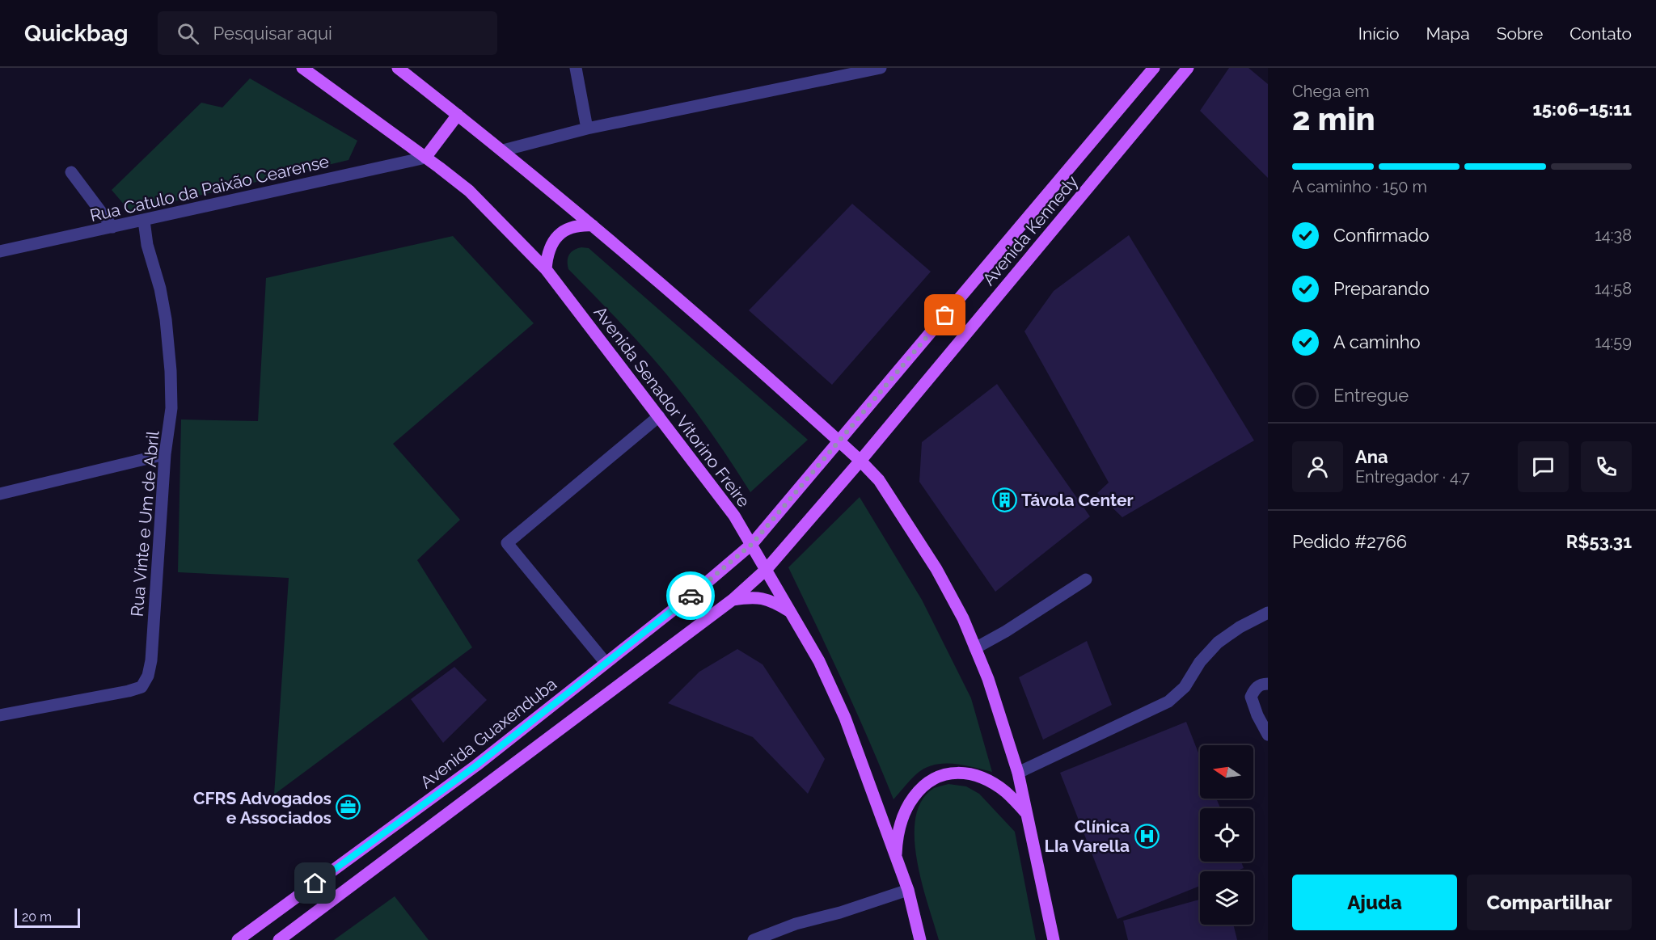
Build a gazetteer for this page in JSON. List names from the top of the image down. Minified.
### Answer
{"streets":{"main road":["Avenida Kennedy","Avenida Senador Vitorino Freire","Avenida Guaxenduba"],"street":["Rua Catulo da Paixão Cearense","Rua Vinte e Um de Abril"]},"crossings":[["Rua Catulo da Paixão Cearense","Avenida Senador Vitorino Freire"],["Rua Catulo da Paixão Cearense","Rua Vinte e Um de Abril"],["Avenida Kennedy","Avenida Senador Vitorino Freire"],["Avenida Kennedy","Avenida Guaxenduba"],["Avenida Senador Vitorino Freire","Avenida Guaxenduba"]],"places":{"building":["Távola Center"],"office":["CFRS Advogados e Associados"],"hospital":["Clínica LIa Varella"]},"scale_bar":"20 m","north":"left","page":{"header":"Quickbag","search":"Pesquisar aqui","nav":["Início","Mapa","Sobre","Contato"],"heading":["2 min","Chega em","15:06–15:11"],"panel":["Ana","Entregador · 4.7","Pedido #2766","R$53.31"],"bar":"A caminho · 150 m","list":[["Confirmado","14:38"],["Preparando","14:58"],["A caminho","14:59"],"Entregue"],"buttons":["Ajuda","Compartilhar"],"scale":"20 m"}}
